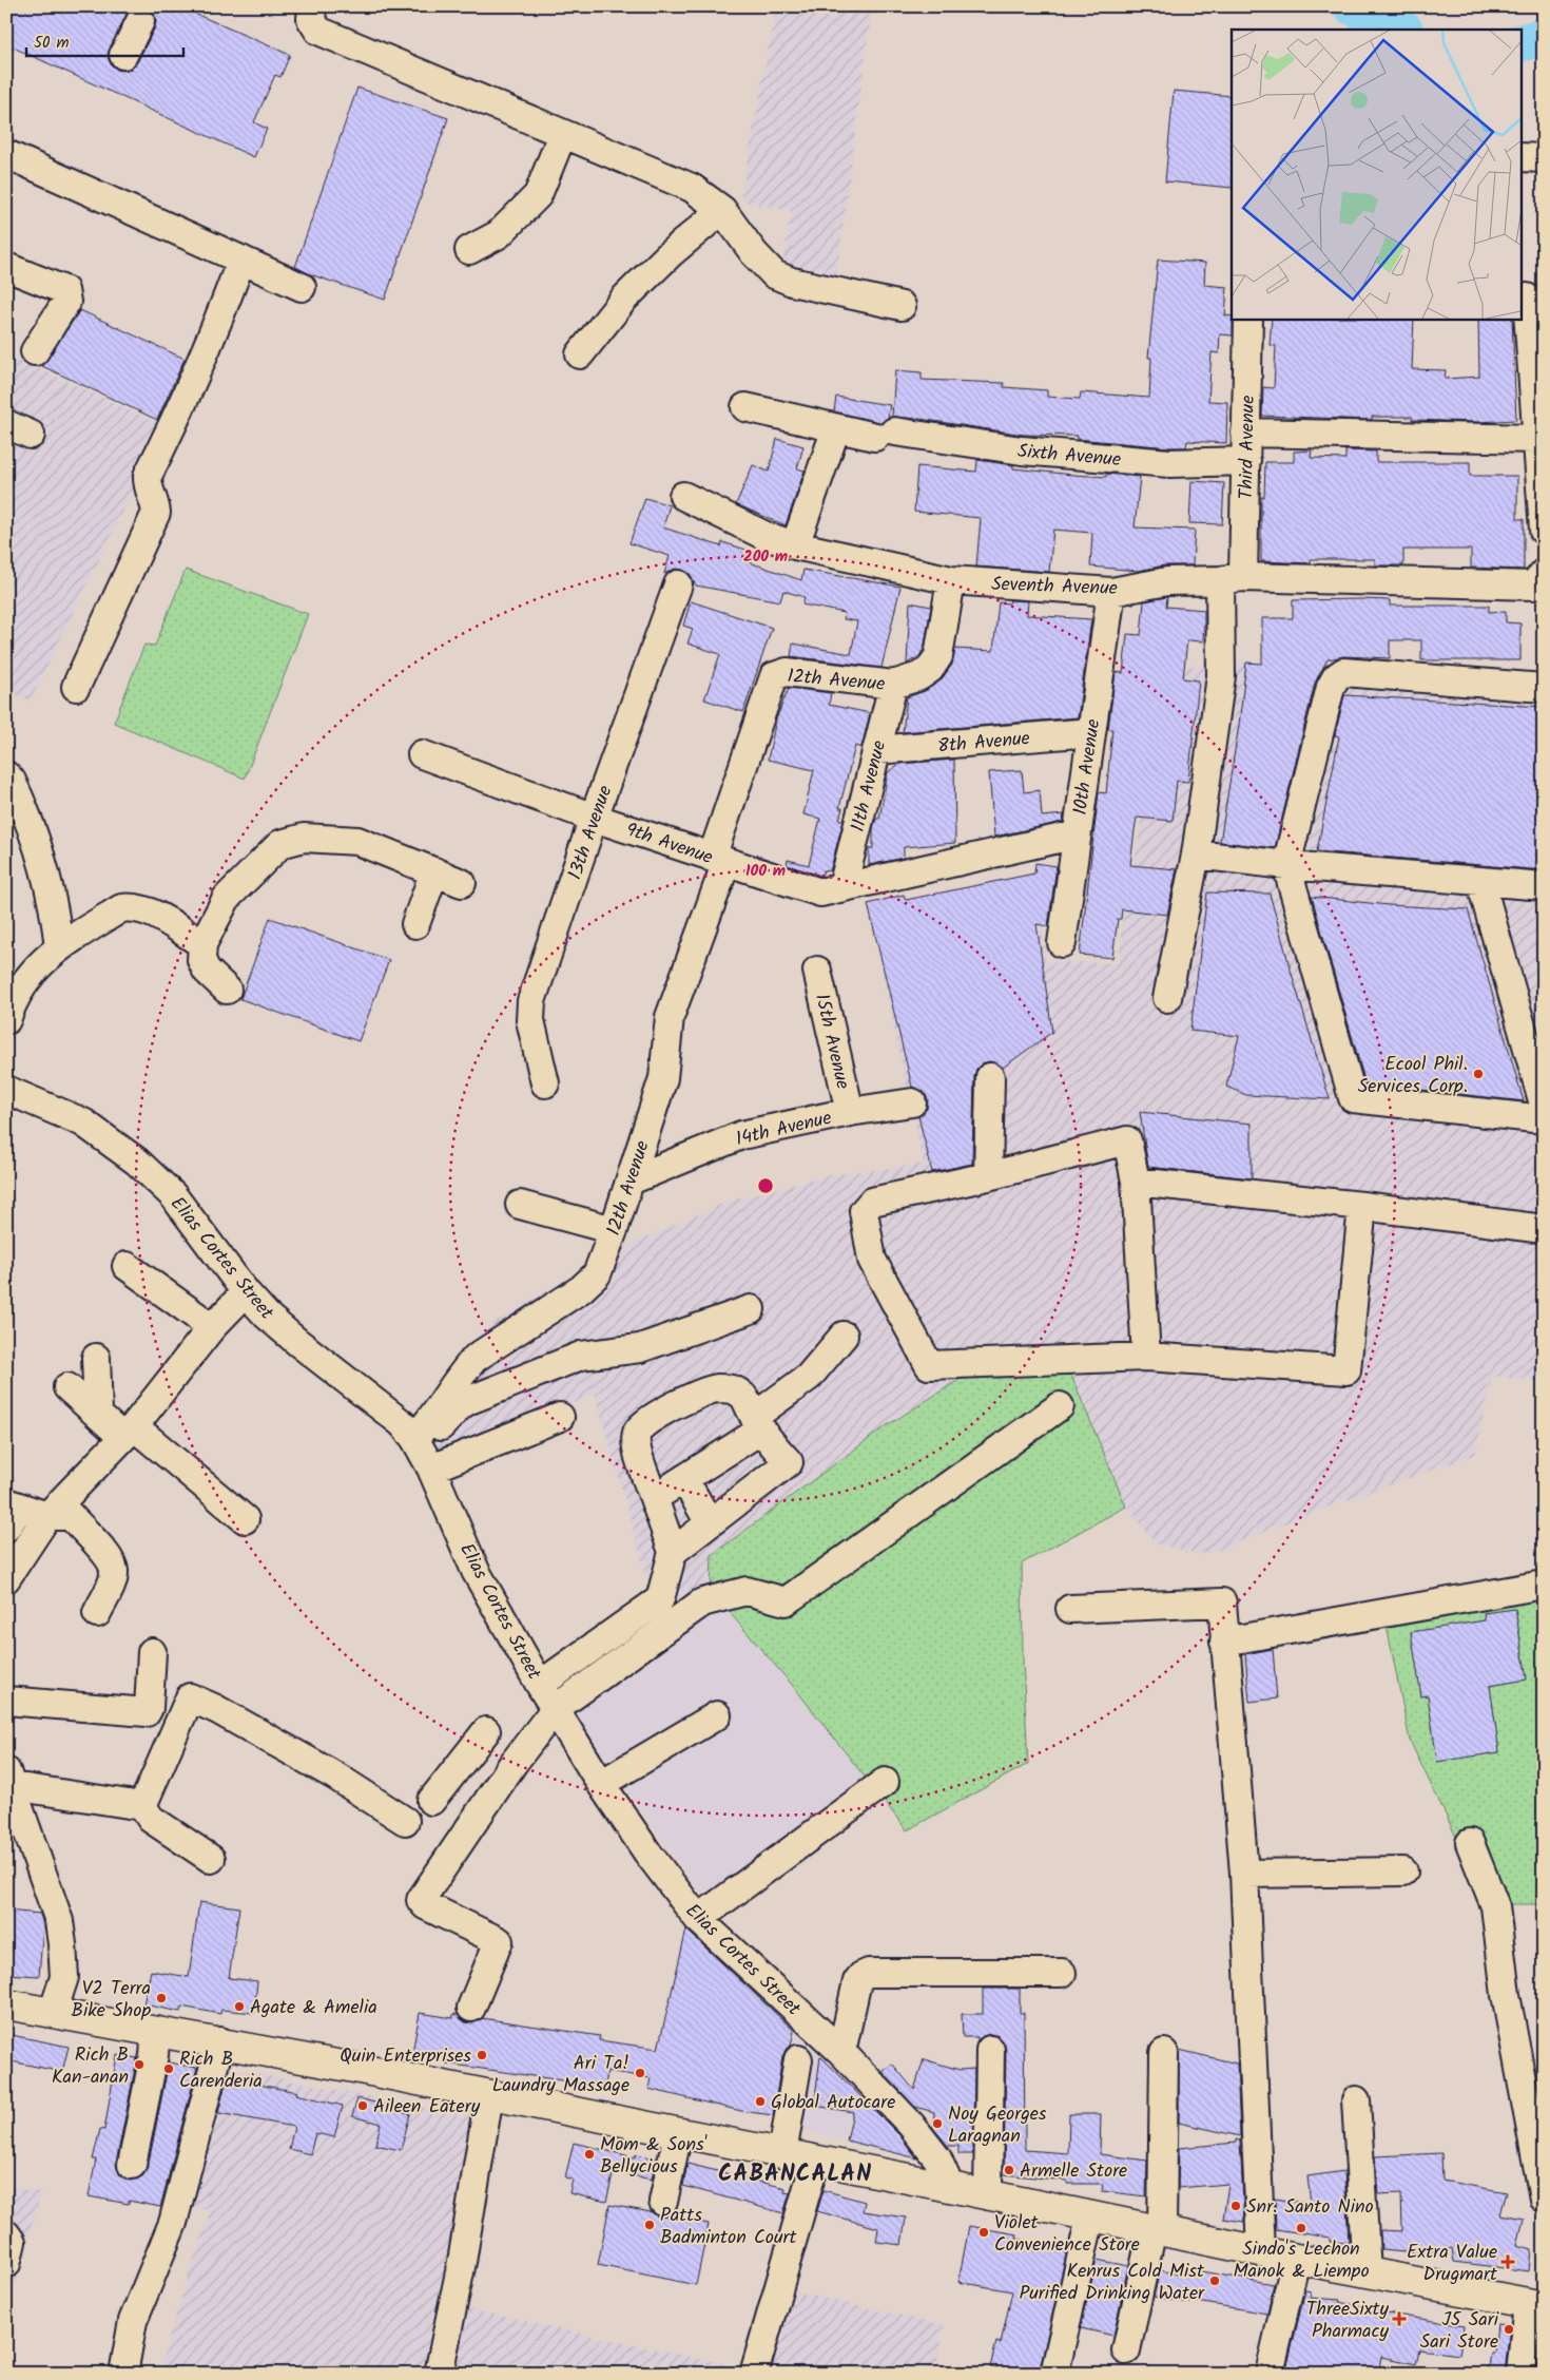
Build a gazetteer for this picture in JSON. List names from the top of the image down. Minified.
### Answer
{"streets":{"street":["Third Avenue","Sixth Avenue","Seventh Avenue","12th Avenue","8th Avenue","10th Avenue","11th Avenue","13th Avenue","9th Avenue","15th Avenue","14th Avenue","Elias Cortes Street"]},"crossings":[["Third Avenue","Sixth Avenue"],["Third Avenue","Seventh Avenue"],["Seventh Avenue","12th Avenue"],["Seventh Avenue","10th Avenue"],["12th Avenue","11th Avenue"],["12th Avenue","9th Avenue"],["12th Avenue","14th Avenue"],["12th Avenue","Elias Cortes Street"],["8th Avenue","10th Avenue"],["8th Avenue","11th Avenue"],["10th Avenue","9th Avenue"],["11th Avenue","9th Avenue"],["13th Avenue","9th Avenue"],["15th Avenue","14th Avenue"]],"districts":["CABANCALAN"],"places":{"other":["Ecool Phil. Services Corp.","V2 Terra Bike Shop","Agate & Amelia","Quin Enterprises","Rich B Kan-anan","Rich B Carenderia","Ari Ta! Laundry Massage","Global Autocare","Aileen Eatery","Noy Georges Laragnan","Mom & Sons' Bellycious","Armelle Store","Snr. Santo Nino","Patts Badminton Court","Sindo's Lechon Manok & Liempo","Violet Convenience Store","Kenrus Cold Mist Purified Drinking Water","J5 Sari Sari Store"],"health":["Extra Value Drugmart","ThreeSixty Pharmacy"]},"scale_bar":"50 m","rings":["200 m","100 m"]}
